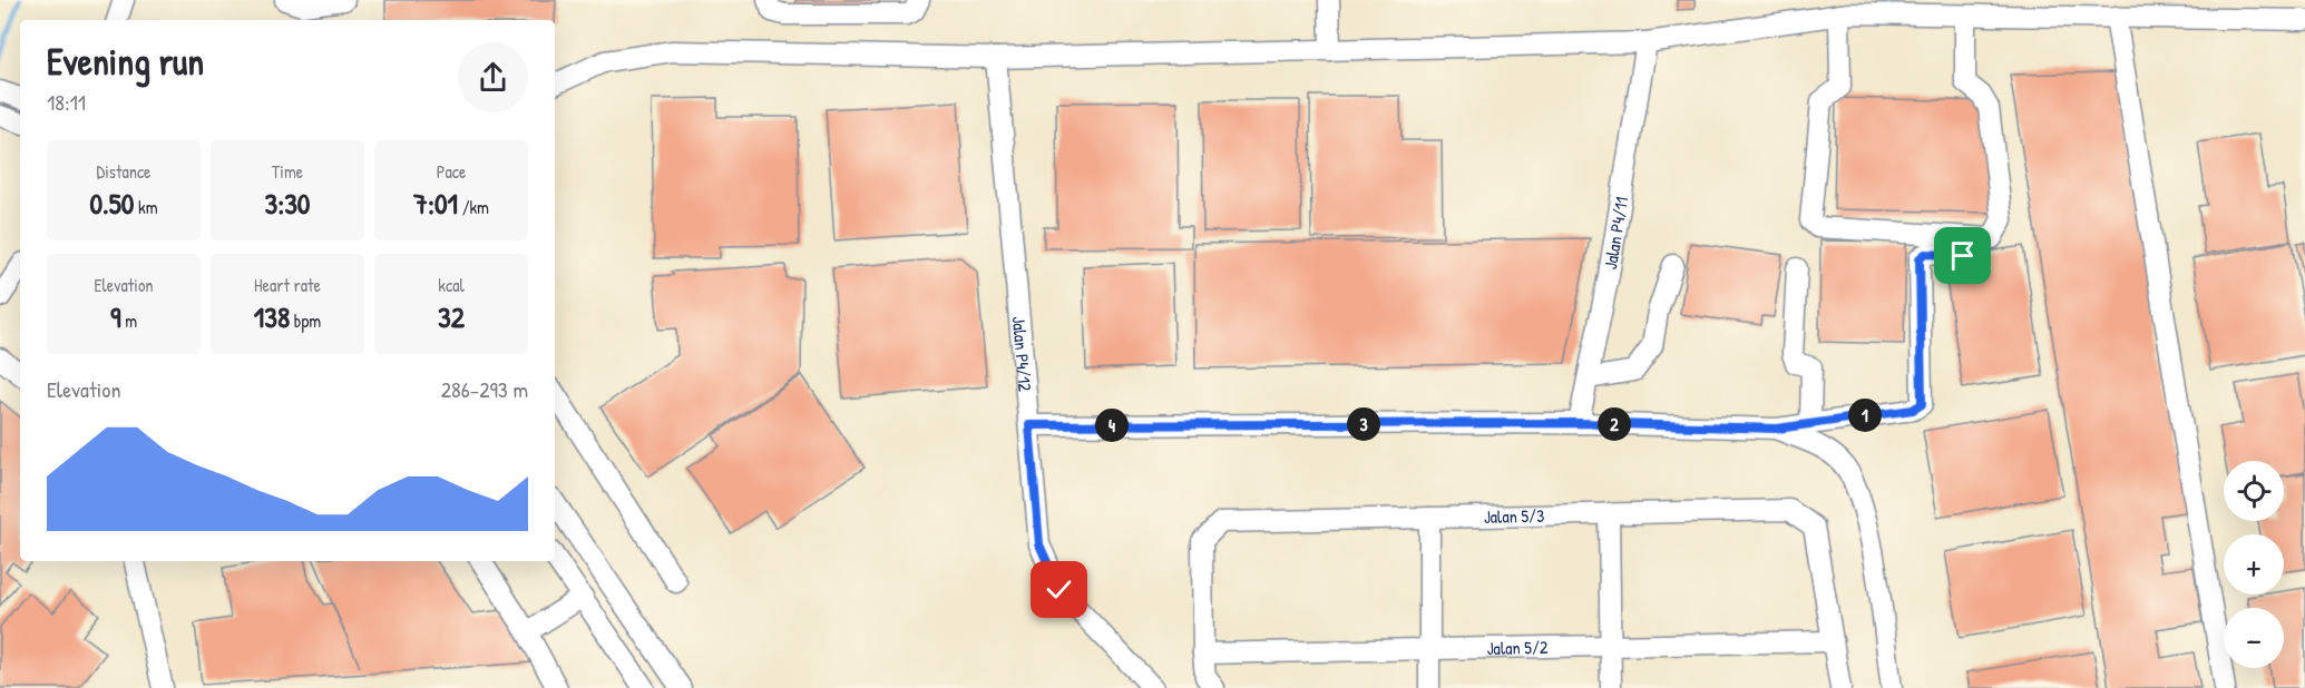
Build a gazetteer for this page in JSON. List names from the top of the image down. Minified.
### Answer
{"streets":{"street":["Jalan P4/11","Jalan P4/12","Jalan 5/3","Jalan 5/2"]},"crossings":[["Jalan 5/3","Jalan 5/2"]],"page":{"heading":["Evening run","18:11"],"stats":[["Distance","0.50 km"],["Time","3:30"],["Pace","7:01 /km"],["Elevation","9 m"],["Heart rate","138 bpm"],["kcal","32"]],"chart":["Elevation","286–293 m"],"pins":["1","2","3","4"],"map_buttons":["+","−"]}}
